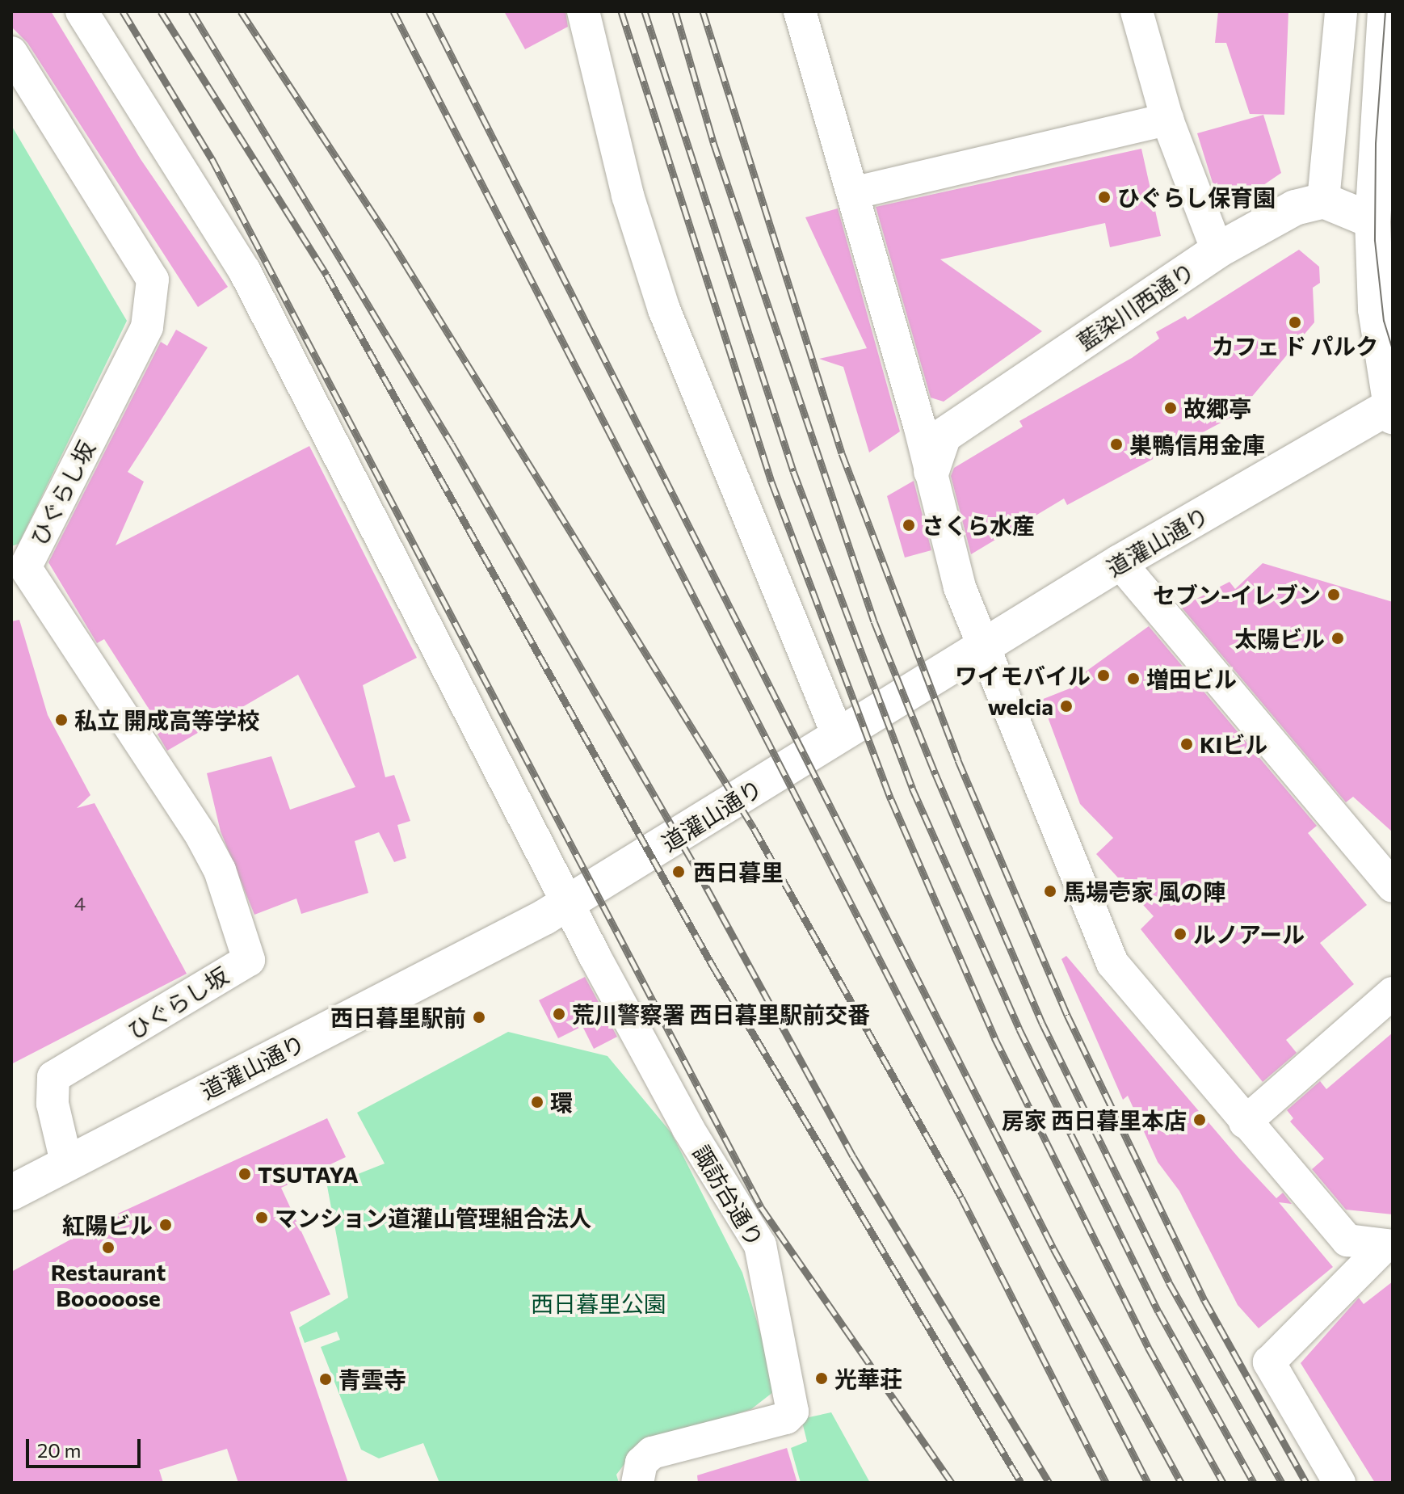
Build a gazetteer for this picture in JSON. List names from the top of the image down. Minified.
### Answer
{"streets":{"main road":["藍染川西通り","道灌山通り"],"street":["ひぐらし坂","諏訪台通り"]},"crossings":[["ひぐらし坂","道灌山通り"],["道灌山通り","諏訪台通り"]],"parks":["西日暮里公園"],"places":["ひぐらし保育園","カフェ ド パルク","故郷亭","巣鴨信用金庫","さくら水産","セブン-イレブン","太陽ビル","ワイモバイル","増田ビル","welcia","私立 開成高等学校","KIビル","西日暮里","馬場壱家 風の陣","ルノアール","荒川警察署 西日暮里駅前交番","西日暮里駅前","環","房家 西日暮里本店","TSUTAYA","マンション道灌山管理組合法人","紅陽ビル","Restaurant Booooose","光華荘","青雲寺"],"house_numbers":["4"],"scale_bar":"20 m"}
